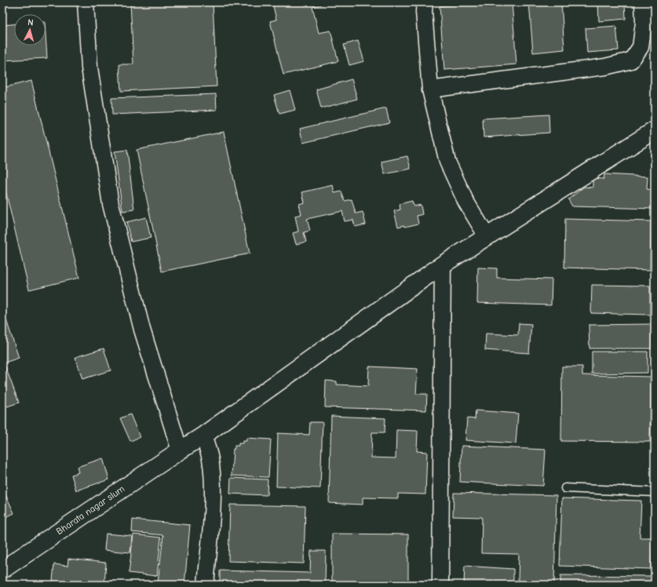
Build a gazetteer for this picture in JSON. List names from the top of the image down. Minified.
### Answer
{"streets":{"street":["Bharata nagar slum"]},"north":"top"}
